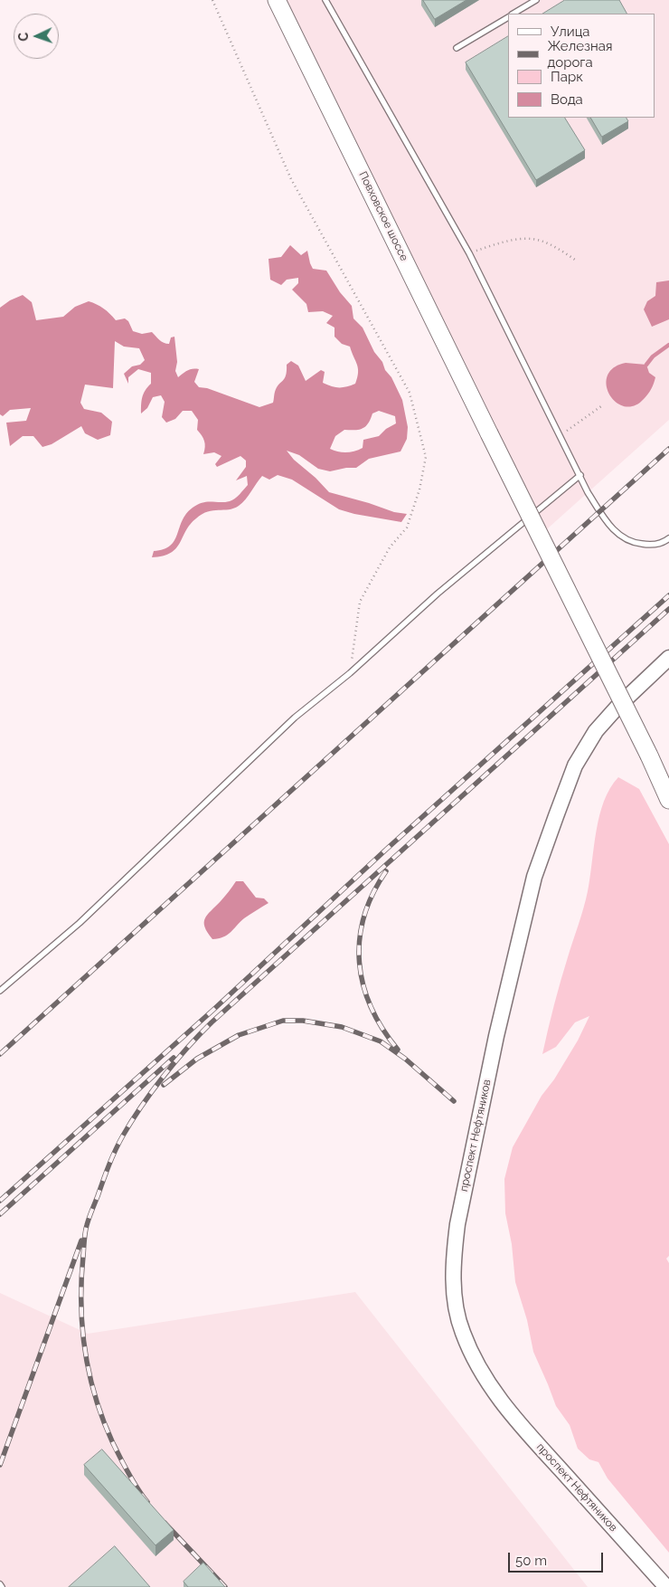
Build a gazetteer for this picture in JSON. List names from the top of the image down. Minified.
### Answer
{"streets":{"main road":["Повховское шоссе","проспект Нефтяников"]},"legend":["Улица","Железная дорога","Парк","Вода"],"scale_bar":"50 m","north":"left"}
